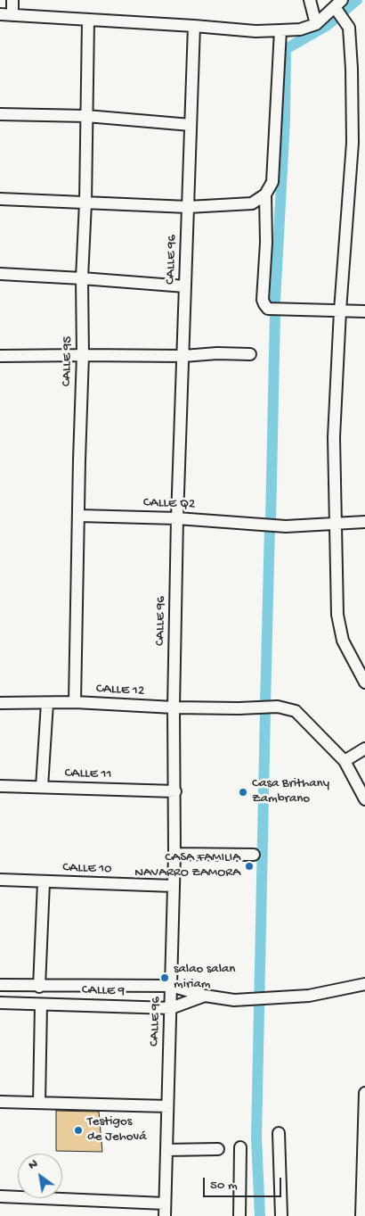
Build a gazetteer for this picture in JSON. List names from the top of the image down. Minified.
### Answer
{"streets":{"street":["CALLE 96","CALLE 95","CALLE Q2","CALLE 12","CALLE 11","CALLE 10","CALLE 9"]},"crossings":[["CALLE 96","CALLE Q2"],["CALLE 96","CALLE 12"],["CALLE 96","CALLE 11"],["CALLE 96","CALLE 10"],["CALLE 96","CALLE 9"],["CALLE 95","CALLE Q2"],["CALLE 95","CALLE 12"]],"places":["Casa Brithany Zambrano","CASA FAMILIA NAVARRO ZAMORA","salao salan miriam","Testigos de Jehová"],"scale_bar":"50 m","north":"top left"}
